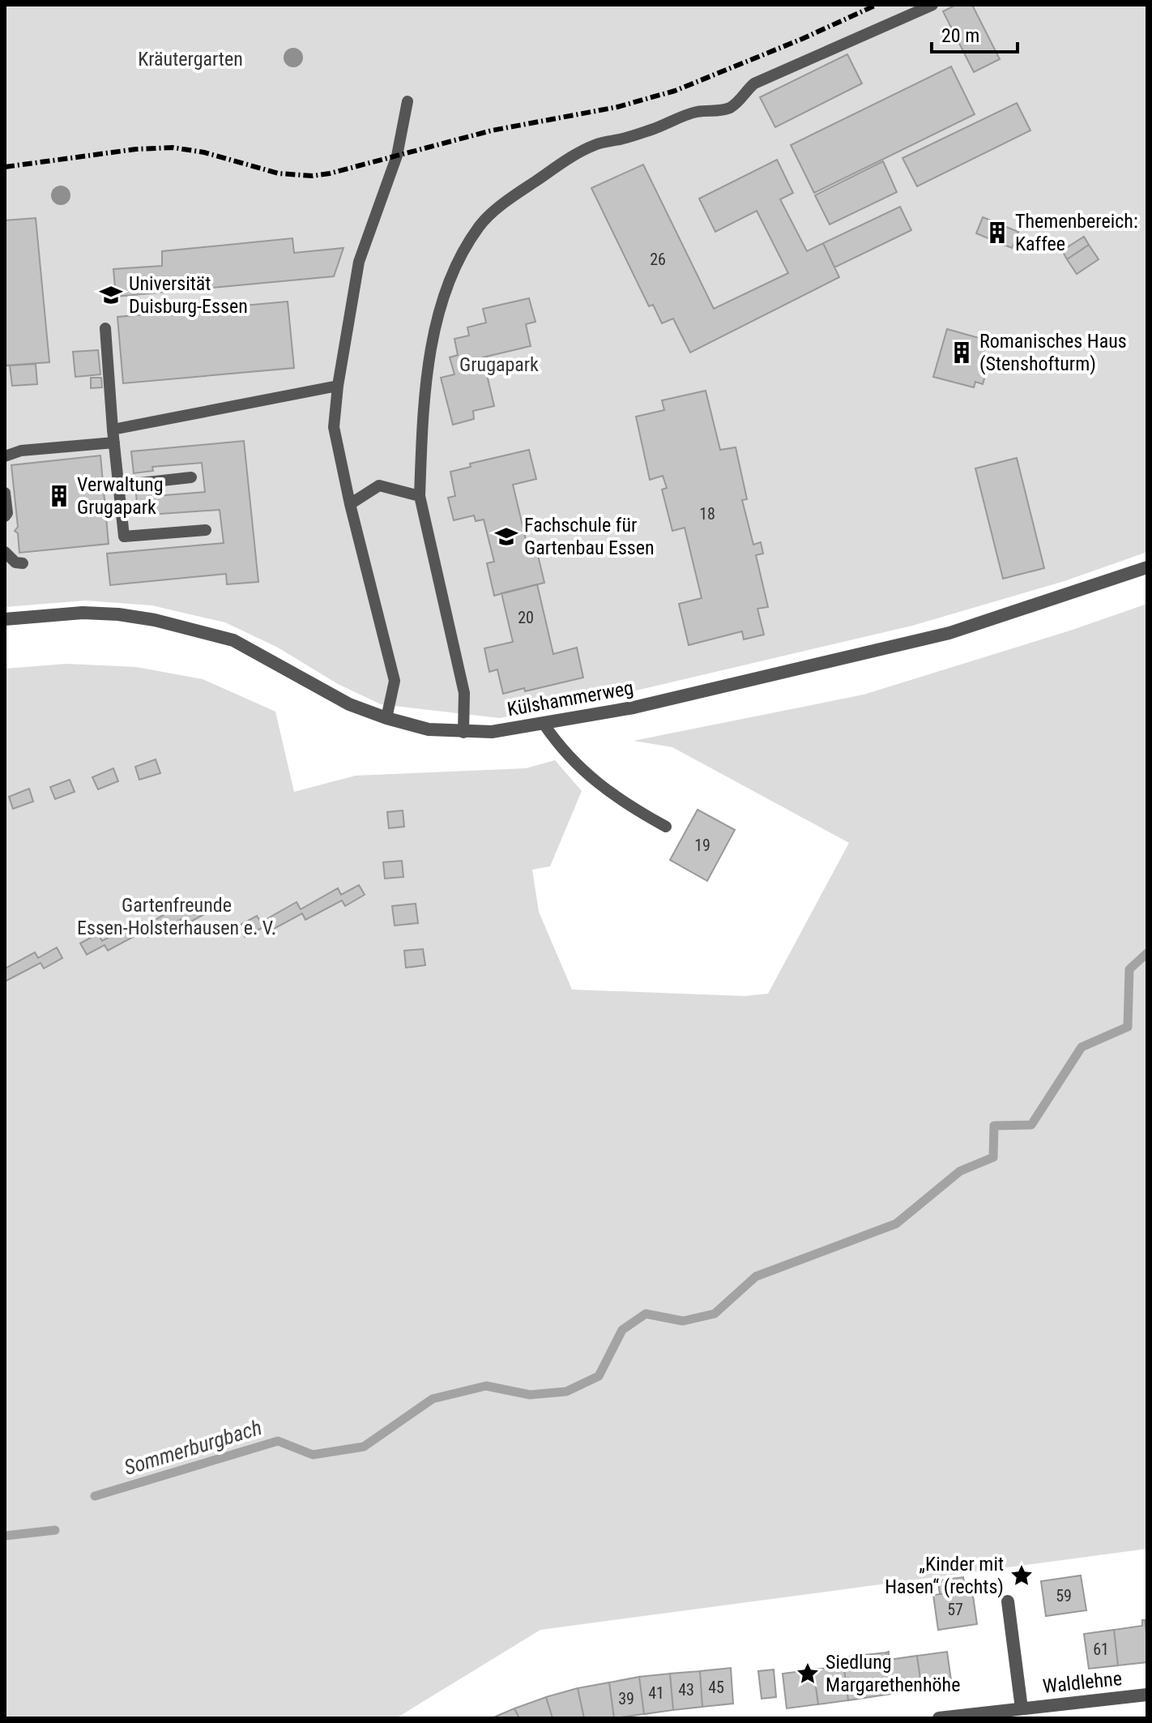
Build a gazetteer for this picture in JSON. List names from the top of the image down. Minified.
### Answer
{"streets":{"street":["Külshammerweg","Waldlehne"]},"water":["Sommerburgbach"],"parks":["Kräutergarten","Grugapark","Gartenfreunde Essen-Holsterhausen e. V."],"places":{"building":["Themenbereich: Kaffee","Romanisches Haus (Stenshofturm)","Verwaltung Grugapark"],"school or university":["Universität Duisburg-Essen","Fachschule für Gartenbau Essen"],"place":["„Kinder mit Hasen“ (rechts)","Siedlung Margarethenhöhe"]},"house_numbers":["26","18","20","19","59","57","61","45","43","41","39"],"scale_bar":"20 m"}
